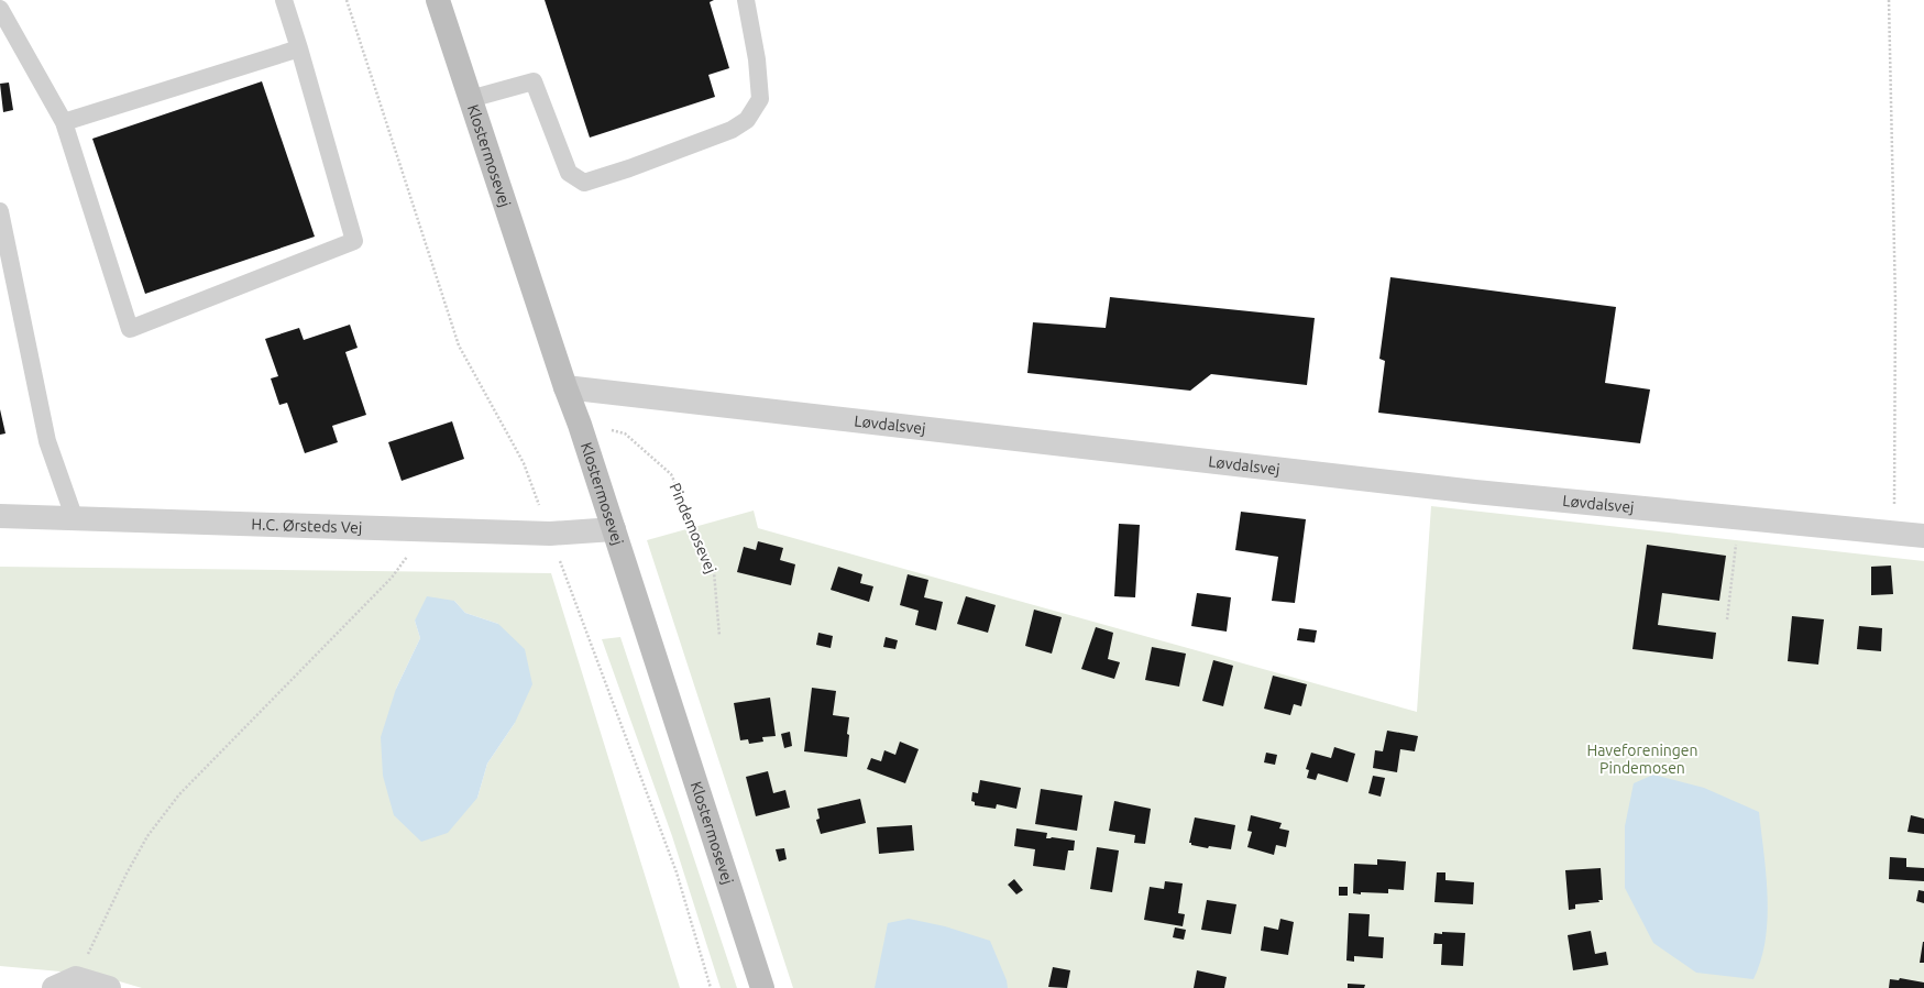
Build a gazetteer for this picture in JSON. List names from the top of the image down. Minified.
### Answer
{"streets":{"main road":["Klostermosevej"],"street":["Løvdalsvej","H.C. Ørsteds Vej"],"path":["Pindemosevej"]},"crossings":[["Klostermosevej","Løvdalsvej"],["Klostermosevej","H.C. Ørsteds Vej"],["Klostermosevej","Pindemosevej"]],"parks":["Haveforeningen Pindemosen"]}
